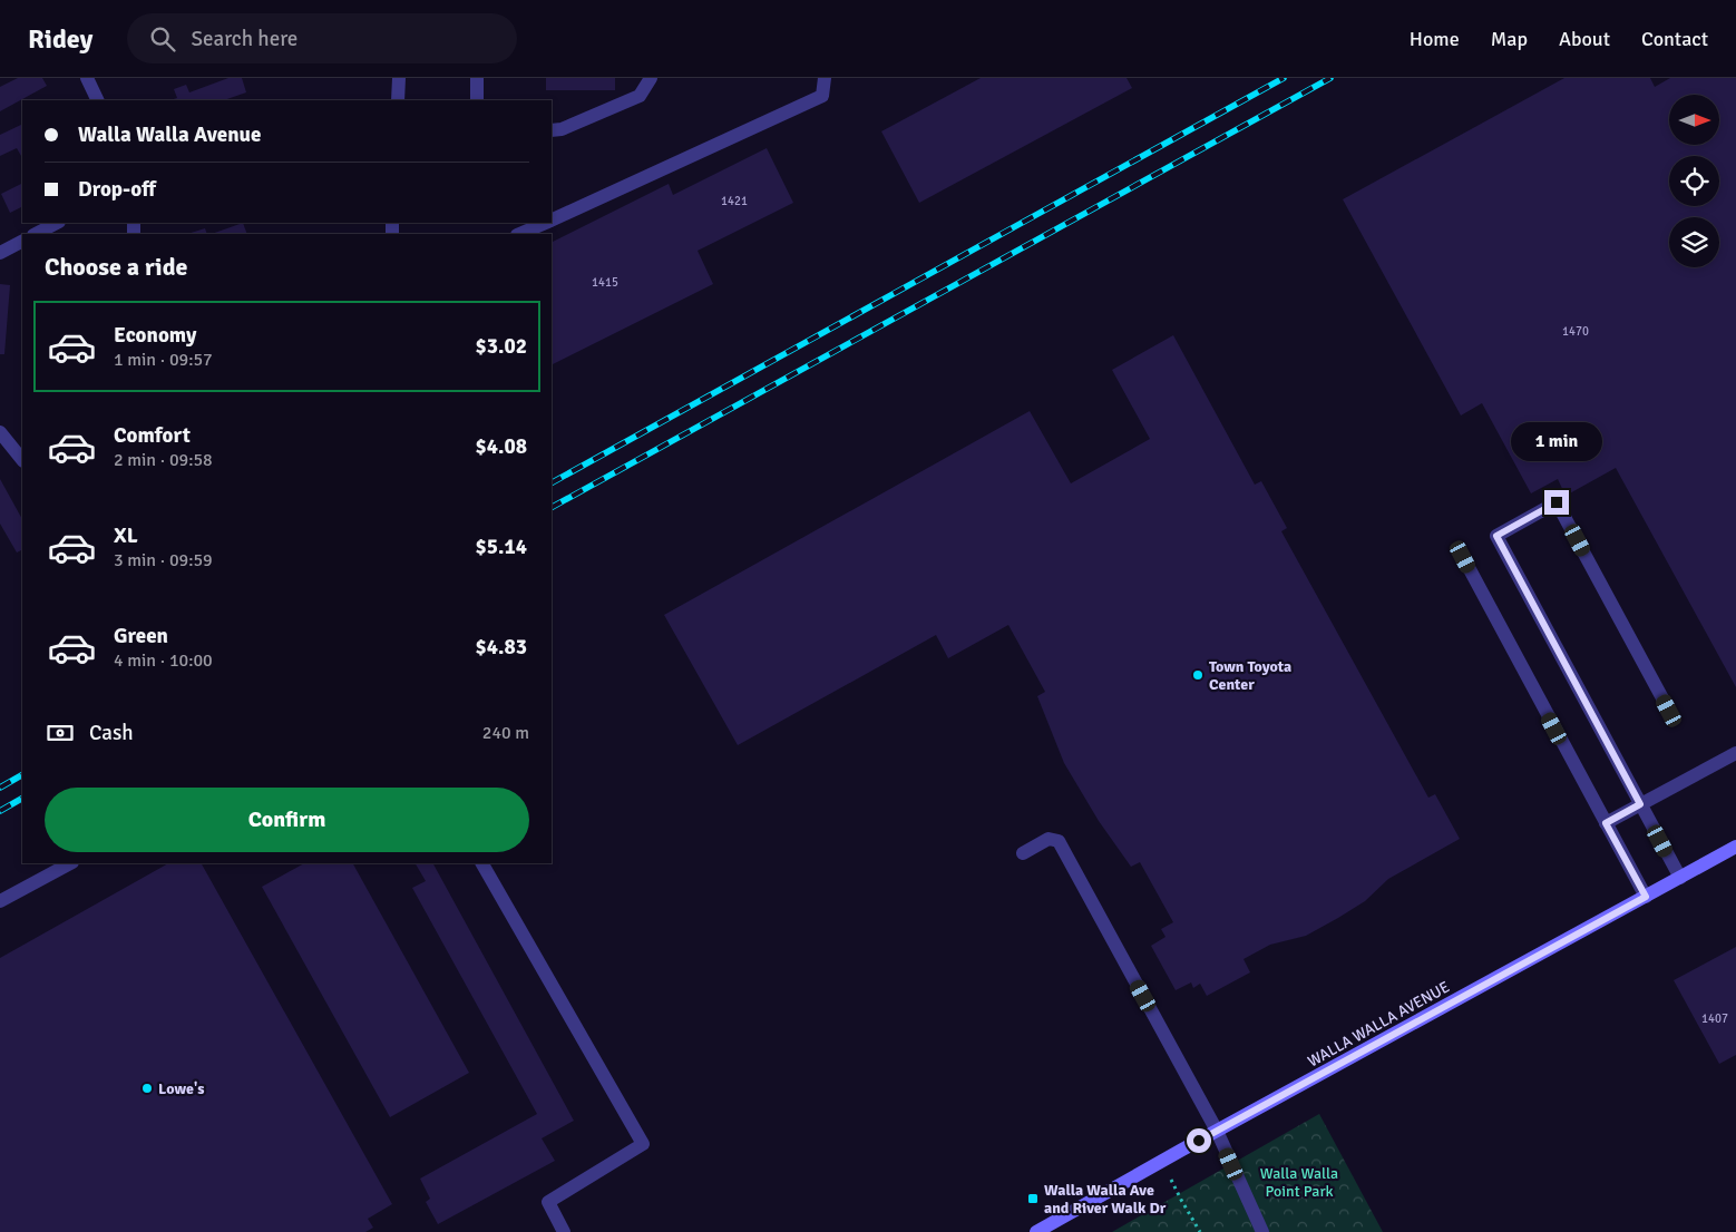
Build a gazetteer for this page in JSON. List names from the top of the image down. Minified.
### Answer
{"streets":{"street":["WALLA WALLA AVENUE"]},"parks":["Walla Walla Point Park"],"places":{"other":["Town Toyota Center","Lowe's"],"transit":["Walla Walla Ave and River Walk Dr"]},"house_numbers":["1421","1415","1470","1407"],"north":"right","page":{"header":"Ridey","search":"Search here","nav":["Home","Map","About","Contact"],"banner":["Walla Walla Avenue","Drop-off"],"heading":"Choose a ride","list":[{"name":"Economy","note":"1 min · 09:57","value":"$3.02"},{"name":"Comfort","note":"2 min · 09:58","value":"$4.08"},{"name":"XL","note":"3 min · 09:59","value":"$5.14"},{"name":"Green","note":"4 min · 10:00","value":"$4.83"}],"bubble":"1 min","pay":["Cash","240 m"],"buttons":"Confirm"}}
